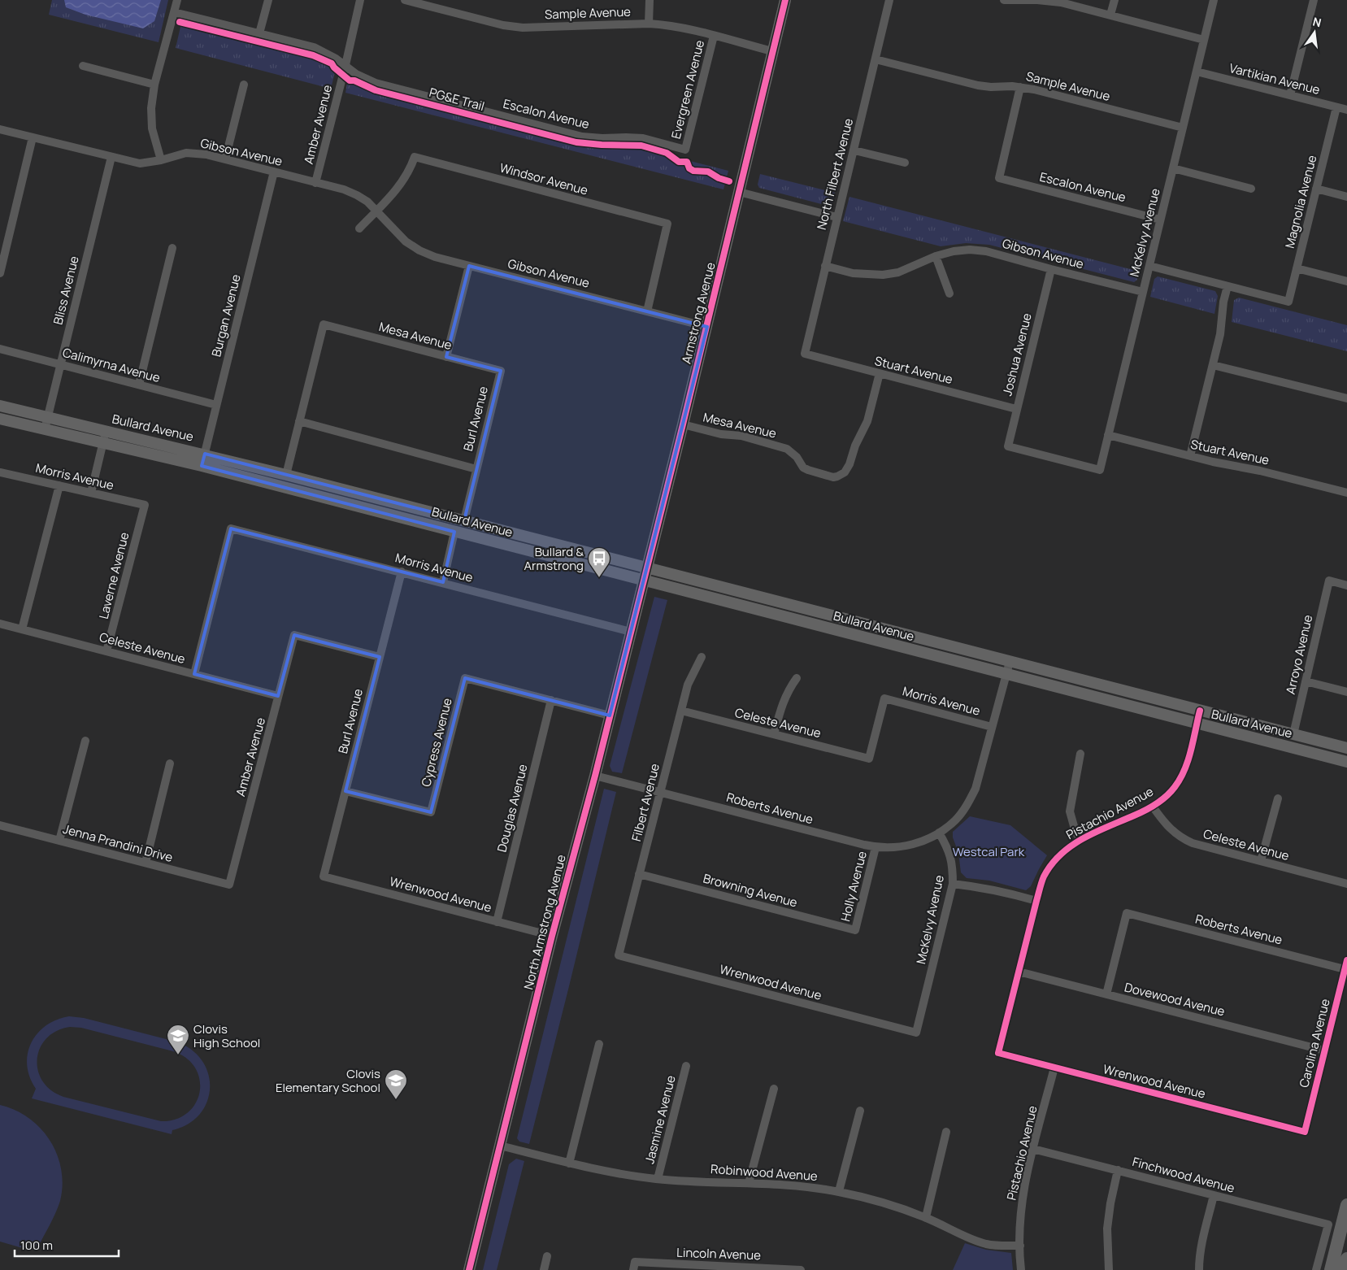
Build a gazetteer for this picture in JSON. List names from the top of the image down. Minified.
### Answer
{"streets":{"main road":["Armstrong Avenue","Bullard Avenue","North Armstrong Avenue"],"street":["Sample Avenue","Vartikian Avenue","Evergreen Avenue","Escalon Avenue","Amber Avenue","Gibson Avenue","North Filbert Avenue","Windsor Avenue","Magnolia Avenue","McKelvy Avenue","Bliss Avenue","Burgan Avenue","Mesa Avenue","Joshua Avenue","Calimyrna Avenue","Stuart Avenue","Burl Avenue","Morris Avenue","Laverne Avenue","Celeste Avenue","Arroyo Avenue","Cypress Avenue","Filbert Avenue","Douglas Avenue","Roberts Avenue","Pistachio Avenue","Jenna Prandini Drive","Holly Avenue","Browning Avenue","Wrenwood Avenue","Dovewood Avenue","Carolina Avenue","Jasmine Avenue","Robinwood Avenue","Finchwood Avenue","Lincoln Avenue"],"cycle path":["PG&E Trail"]},"crossings":[["Sample Avenue","Evergreen Avenue"],["Sample Avenue","Escalon Avenue"],["Sample Avenue","North Filbert Avenue"],["Sample Avenue","McKelvy Avenue"],["Sample Avenue","Armstrong Avenue"],["Vartikian Avenue","Magnolia Avenue"],["Vartikian Avenue","McKelvy Avenue"],["Evergreen Avenue","Escalon Avenue"],["Escalon Avenue","Amber Avenue"],["Escalon Avenue","McKelvy Avenue"],["Amber Avenue","Gibson Avenue"],["Amber Avenue","Burl Avenue"],["Amber Avenue","Celeste Avenue"],["Amber Avenue","Jenna Prandini Drive"],["Gibson Avenue","North Filbert Avenue"],["Gibson Avenue","Windsor Avenue"],["Gibson Avenue","McKelvy Avenue"],["Gibson Avenue","Bliss Avenue"],["Gibson Avenue","Armstrong Avenue"],["Gibson Avenue","Burgan Avenue"],["Gibson Avenue","Joshua Avenue"],["North Filbert Avenue","Stuart Avenue"],["McKelvy Avenue","Joshua Avenue"],["McKelvy Avenue","Stuart Avenue"],["McKelvy Avenue","Roberts Avenue"],["McKelvy Avenue","Wrenwood Avenue"],["Bliss Avenue","Calimyrna Avenue"],["Bliss Avenue","Bullard Avenue"],["Armstrong Avenue","Mesa Avenue"],["Armstrong Avenue","Bullard Avenue"],["Armstrong Avenue","North Armstrong Avenue"],["Burgan Avenue","Calimyrna Avenue"],["Burgan Avenue","Bullard Avenue"],["Mesa Avenue","Stuart Avenue"],["Mesa Avenue","Burl Avenue"],["Joshua Avenue","Stuart Avenue"],["Burl Avenue","Bullard Avenue"],["Burl Avenue","Morris Avenue"],["Burl Avenue","Cypress Avenue"],["Burl Avenue","Wrenwood Avenue"],["Bullard Avenue","Arroyo Avenue"],["Bullard Avenue","Pistachio Avenue"],["Bullard Avenue","North Armstrong Avenue"],["Morris Avenue","Laverne Avenue"],["Morris Avenue","Celeste Avenue"],["Morris Avenue","North Armstrong Avenue"],["Laverne Avenue","Celeste Avenue"],["Celeste Avenue","Filbert Avenue"],["Celeste Avenue","Pistachio Avenue"],["Cypress Avenue","Douglas Avenue"],["Filbert Avenue","Roberts Avenue"],["Filbert Avenue","Browning Avenue"],["Filbert Avenue","Wrenwood Avenue"],["Douglas Avenue","Wrenwood Avenue"],["Roberts Avenue","Holly Avenue"],["Roberts Avenue","North Armstrong Avenue"],["Roberts Avenue","Dovewood Avenue"],["Roberts Avenue","Carolina Avenue"],["Pistachio Avenue","Wrenwood Avenue"],["Pistachio Avenue","Dovewood Avenue"],["Pistachio Avenue","Robinwood Avenue"],["Pistachio Avenue","Finchwood Avenue"],["Holly Avenue","Browning Avenue"],["Wrenwood Avenue","North Armstrong Avenue"],["Wrenwood Avenue","Carolina Avenue"],["North Armstrong Avenue","Robinwood Avenue"],["Dovewood Avenue","Carolina Avenue"],["Jasmine Avenue","Robinwood Avenue"]],"parks":["Westcal Park"],"places":{"bus stop":["Bullard & Armstrong"],"school or university":["Clovis High School","Clovis Elementary School"]},"scale_bar":"100 m","north":"top"}
